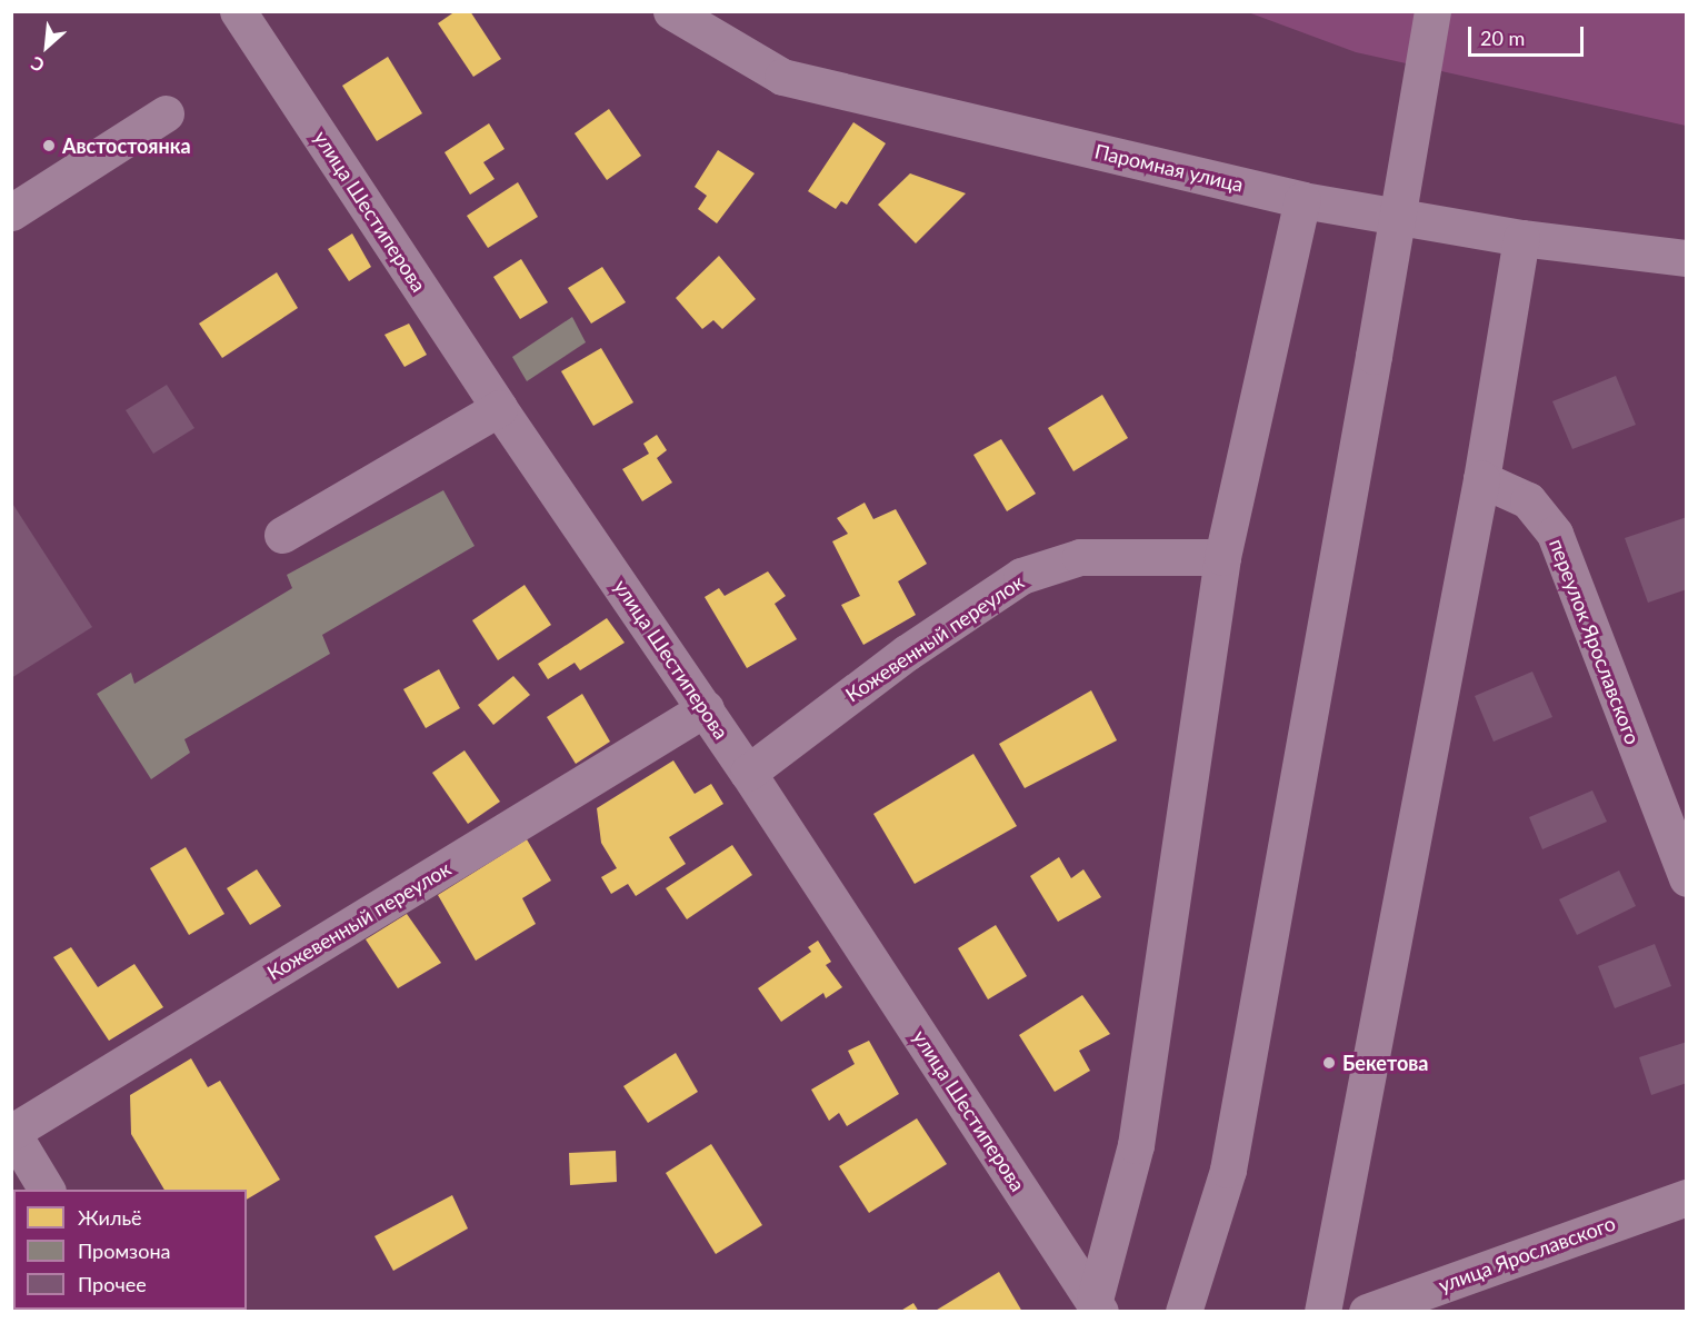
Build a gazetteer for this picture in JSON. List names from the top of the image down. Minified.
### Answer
{"streets":{"main road":["улица Ярославского"],"street":["Паромная улица","улица Шестиперова","Кожевенный переулок","переулок Ярославского"]},"crossings":[["улица Шестиперова","Кожевенный переулок"]],"places":["Австостоянка","Бекетова"],"legend":["Жильё","Промзона","Прочее"],"scale_bar":"20 m","north":"bottom left"}
